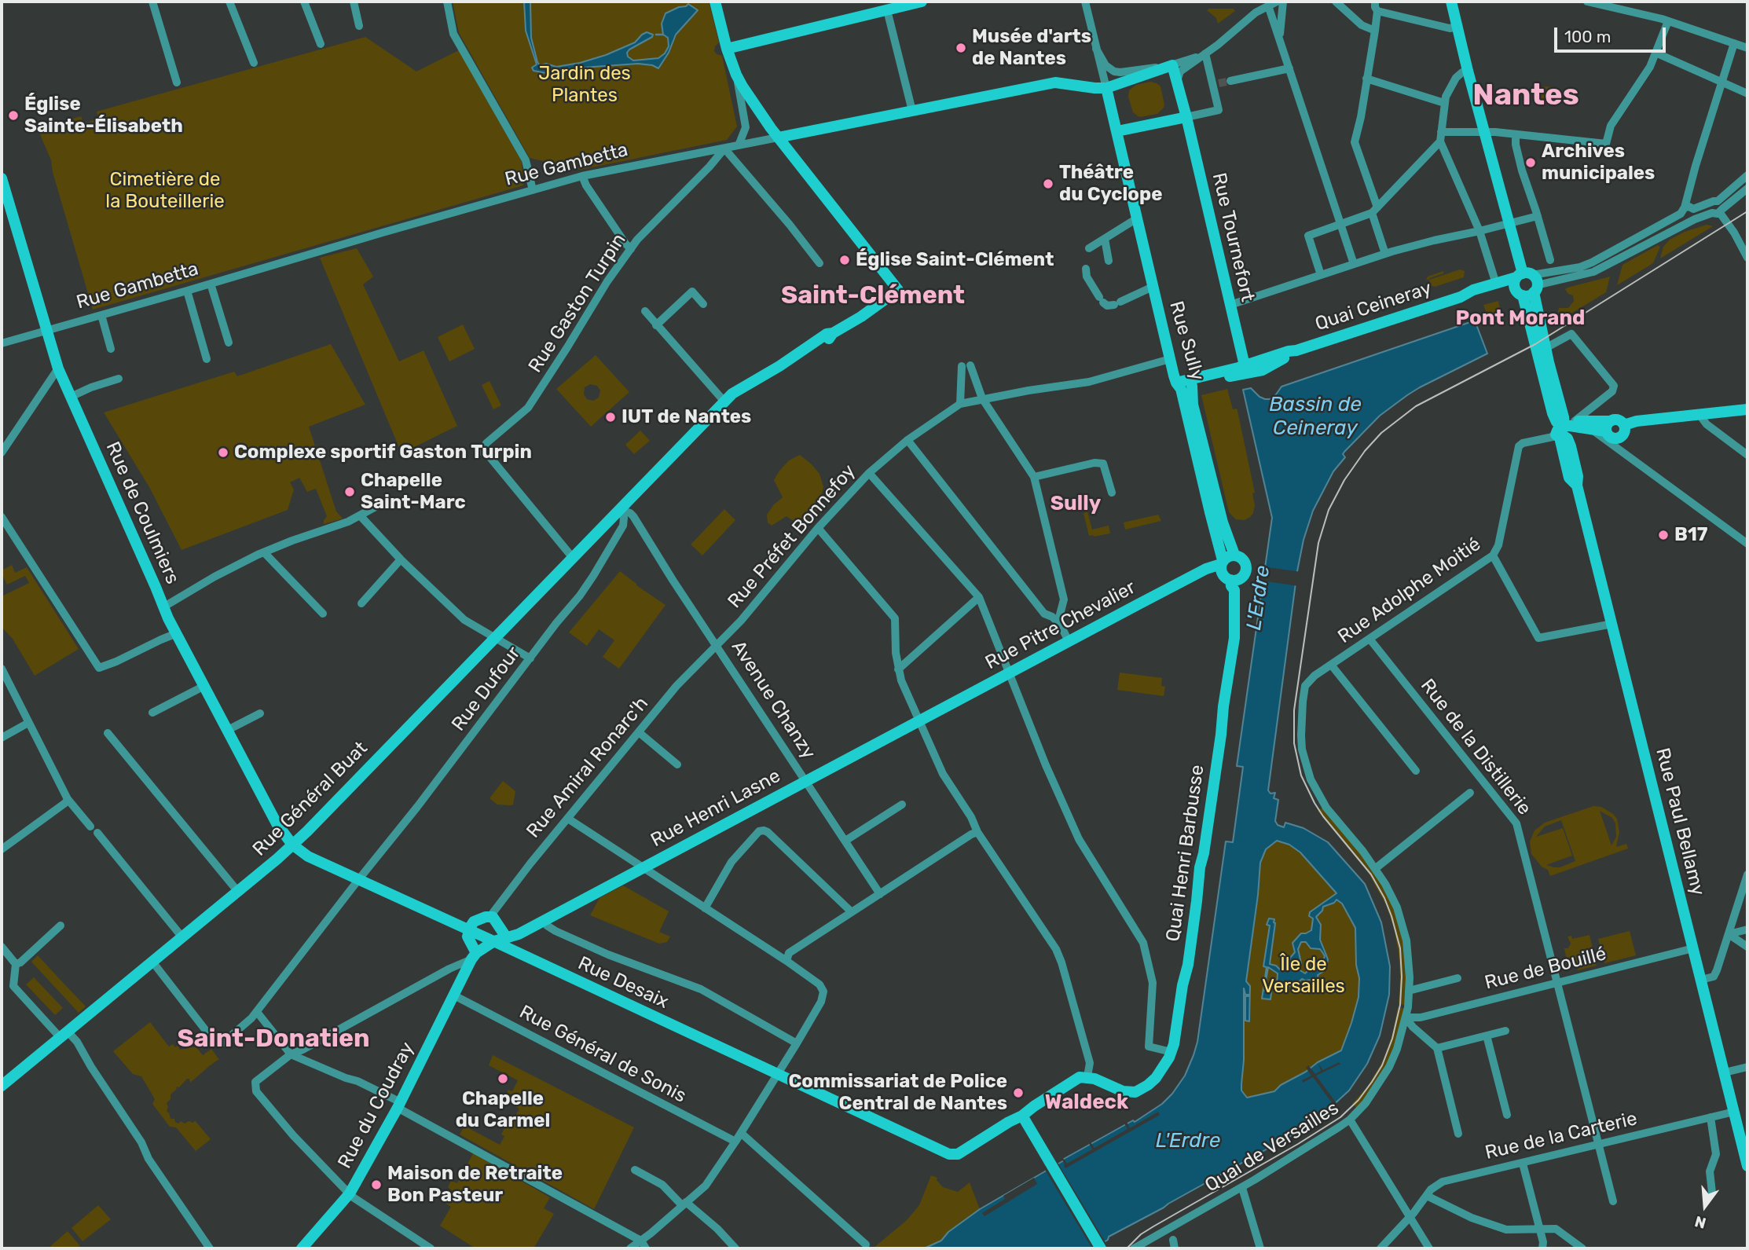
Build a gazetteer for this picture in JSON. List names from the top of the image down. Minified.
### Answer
{"streets":{"main road":["Rue Gambetta","Rue Tournefort","Quai Ceineray","Rue Sully","Rue de Coulmiers","Rue Pitre Chevalier","Rue Général Buat","Rue Henri Lasne","Rue Paul Bellamy","Quai Henri Barbusse","Rue Desaix","Rue du Coudray"],"street":["Rue Gaston Turpin","Rue Préfet Bonnefoy","Rue Adolphe Moitié","Rue Dufour","Avenue Chanzy","Rue de la Distillerie","Rue Amiral Ronarc'h","Rue de Bouillé","Rue Général de Sonis","Rue de la Carterie","Quai de Versailles"]},"crossings":[["Rue Gambetta","Rue Gaston Turpin"],["Rue Gambetta","Rue Sully"],["Rue Gambetta","Rue de Coulmiers"],["Rue Gambetta","Rue Général Buat"],["Rue Tournefort","Quai Ceineray"],["Rue Gaston Turpin","Rue Général Buat"],["Quai Ceineray","Rue Sully"],["Quai Ceineray","Rue Paul Bellamy"],["Rue Sully","Rue Préfet Bonnefoy"],["Rue Sully","Rue Pitre Chevalier"],["Rue Sully","Quai Henri Barbusse"],["Rue de Coulmiers","Rue Général Buat"],["Rue de Coulmiers","Rue Desaix"],["Rue Préfet Bonnefoy","Avenue Chanzy"],["Rue Préfet Bonnefoy","Rue Amiral Ronarc'h"],["Rue Adolphe Moitié","Rue de la Distillerie"],["Rue Adolphe Moitié","Rue Paul Bellamy"],["Rue Adolphe Moitié","Quai de Versailles"],["Rue Pitre Chevalier","Avenue Chanzy"],["Rue Pitre Chevalier","Rue Henri Lasne"],["Rue Pitre Chevalier","Quai Henri Barbusse"],["Rue Dufour","Avenue Chanzy"],["Rue Dufour","Rue Général Buat"],["Rue Dufour","Rue Desaix"],["Avenue Chanzy","Rue Amiral Ronarc'h"],["Avenue Chanzy","Rue Général Buat"],["Avenue Chanzy","Rue Henri Lasne"],["Rue de la Distillerie","Rue de Bouillé"],["Rue de la Distillerie","Rue de la Carterie"],["Rue Général Buat","Rue Desaix"],["Rue Henri Lasne","Rue Desaix"],["Rue Paul Bellamy","Rue de Bouillé"],["Rue Paul Bellamy","Rue de la Carterie"],["Rue de Bouillé","Quai de Versailles"],["Rue Général de Sonis","Rue du Coudray"]],"districts":["Nantes","Saint-Clément","Pont Morand","Sully","Saint-Donatien","Waldeck"],"water":["Bassin de Ceineray","L'Erdre"],"parks":["Jardin des Plantes","Cimetière de la Bouteillerie","Île de Versailles"],"places":["Musée d'arts de Nantes","Église Sainte-Élisabeth","Archives municipales","Théâtre du Cyclope","Église Saint-Clément","IUT de Nantes","Complexe sportif Gaston Turpin","Chapelle Saint-Marc","B17","Chapelle du Carmel","Commissariat de Police Central de Nantes","Maison de Retraite Bon Pasteur"],"scale_bar":"100 m","north":"bottom"}
